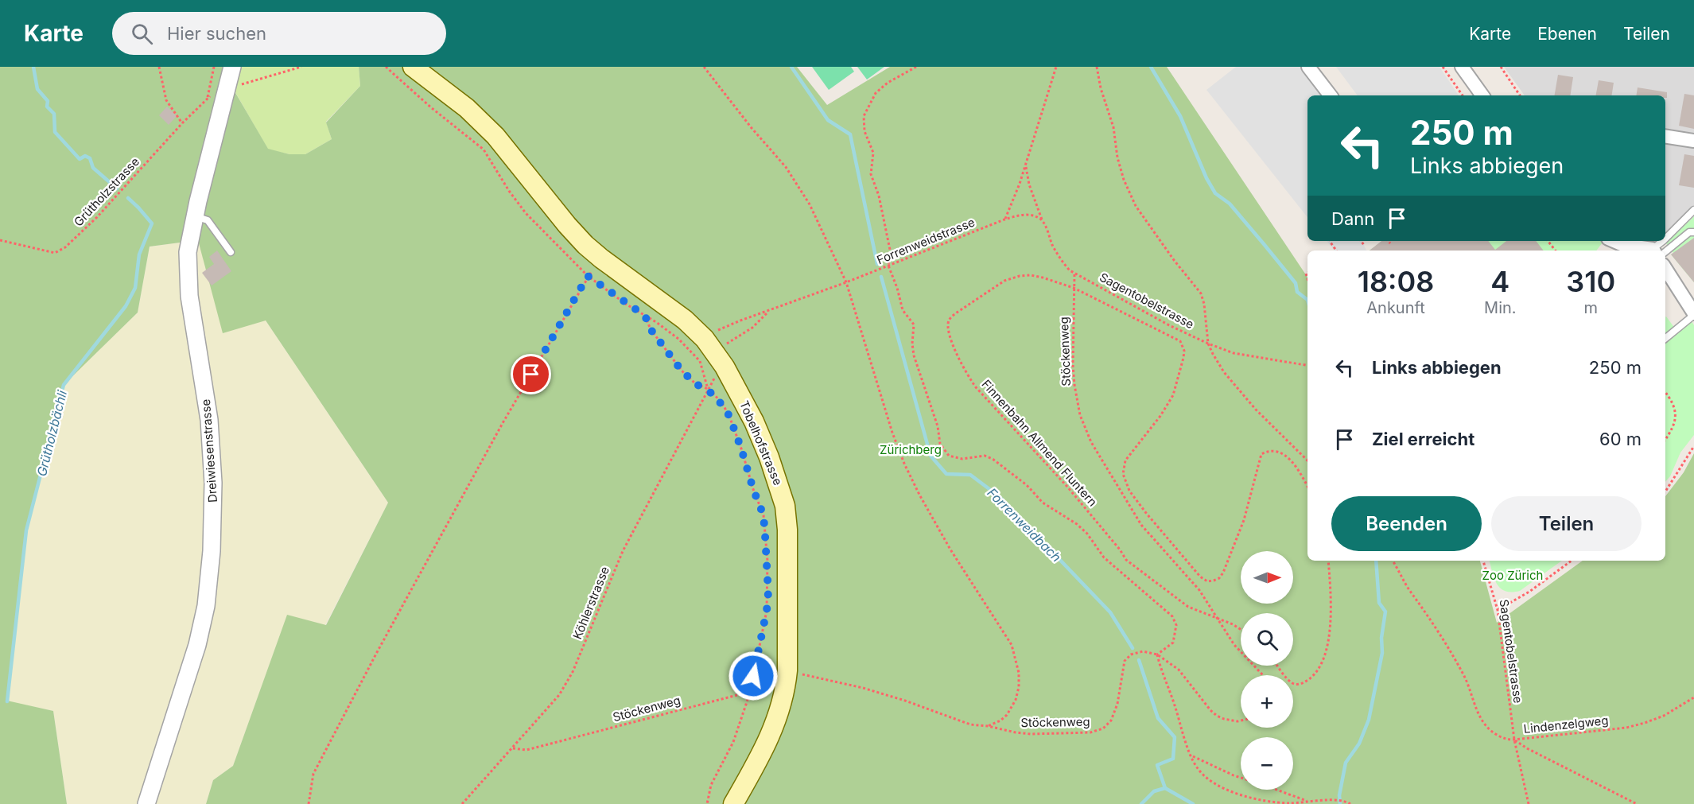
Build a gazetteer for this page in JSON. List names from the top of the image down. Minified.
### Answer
{"streets":{"main road":["Tobelhofstrasse"],"street":["Dreiwiesenstrasse"],"path":["Grütholzstrasse","Forrenweidstrasse","Sagentobelstrasse","Stöckenweg","Finnenbahn Allmend Fluntern","Köhlerstrasse","Lindenzelgweg"]},"crossings":[["Forrenweidstrasse","Tobelhofstrasse"],["Sagentobelstrasse","Stöckenweg"],["Sagentobelstrasse","Lindenzelgweg"],["Stöckenweg","Tobelhofstrasse"],["Stöckenweg","Finnenbahn Allmend Fluntern"],["Stöckenweg","Köhlerstrasse"]],"water":["Grütholzbächli","Forrenweidbach"],"parks":["Zürichberg","Zoo Zürich"],"north":"right","page":{"header":"Karte","search":"Hier suchen","nav":["Karte","Ebenen","Teilen"],"turn":["250 m","Links abbiegen"],"then":"Dann","eta":["18:08","Ankunft","4","Min.","310","m"],"list":[{"name":"Links abbiegen","value":"250 m"},{"name":"Ziel erreicht","value":"60 m"}],"buttons":["Beenden","Teilen"],"map_buttons":["+","−"]}}
